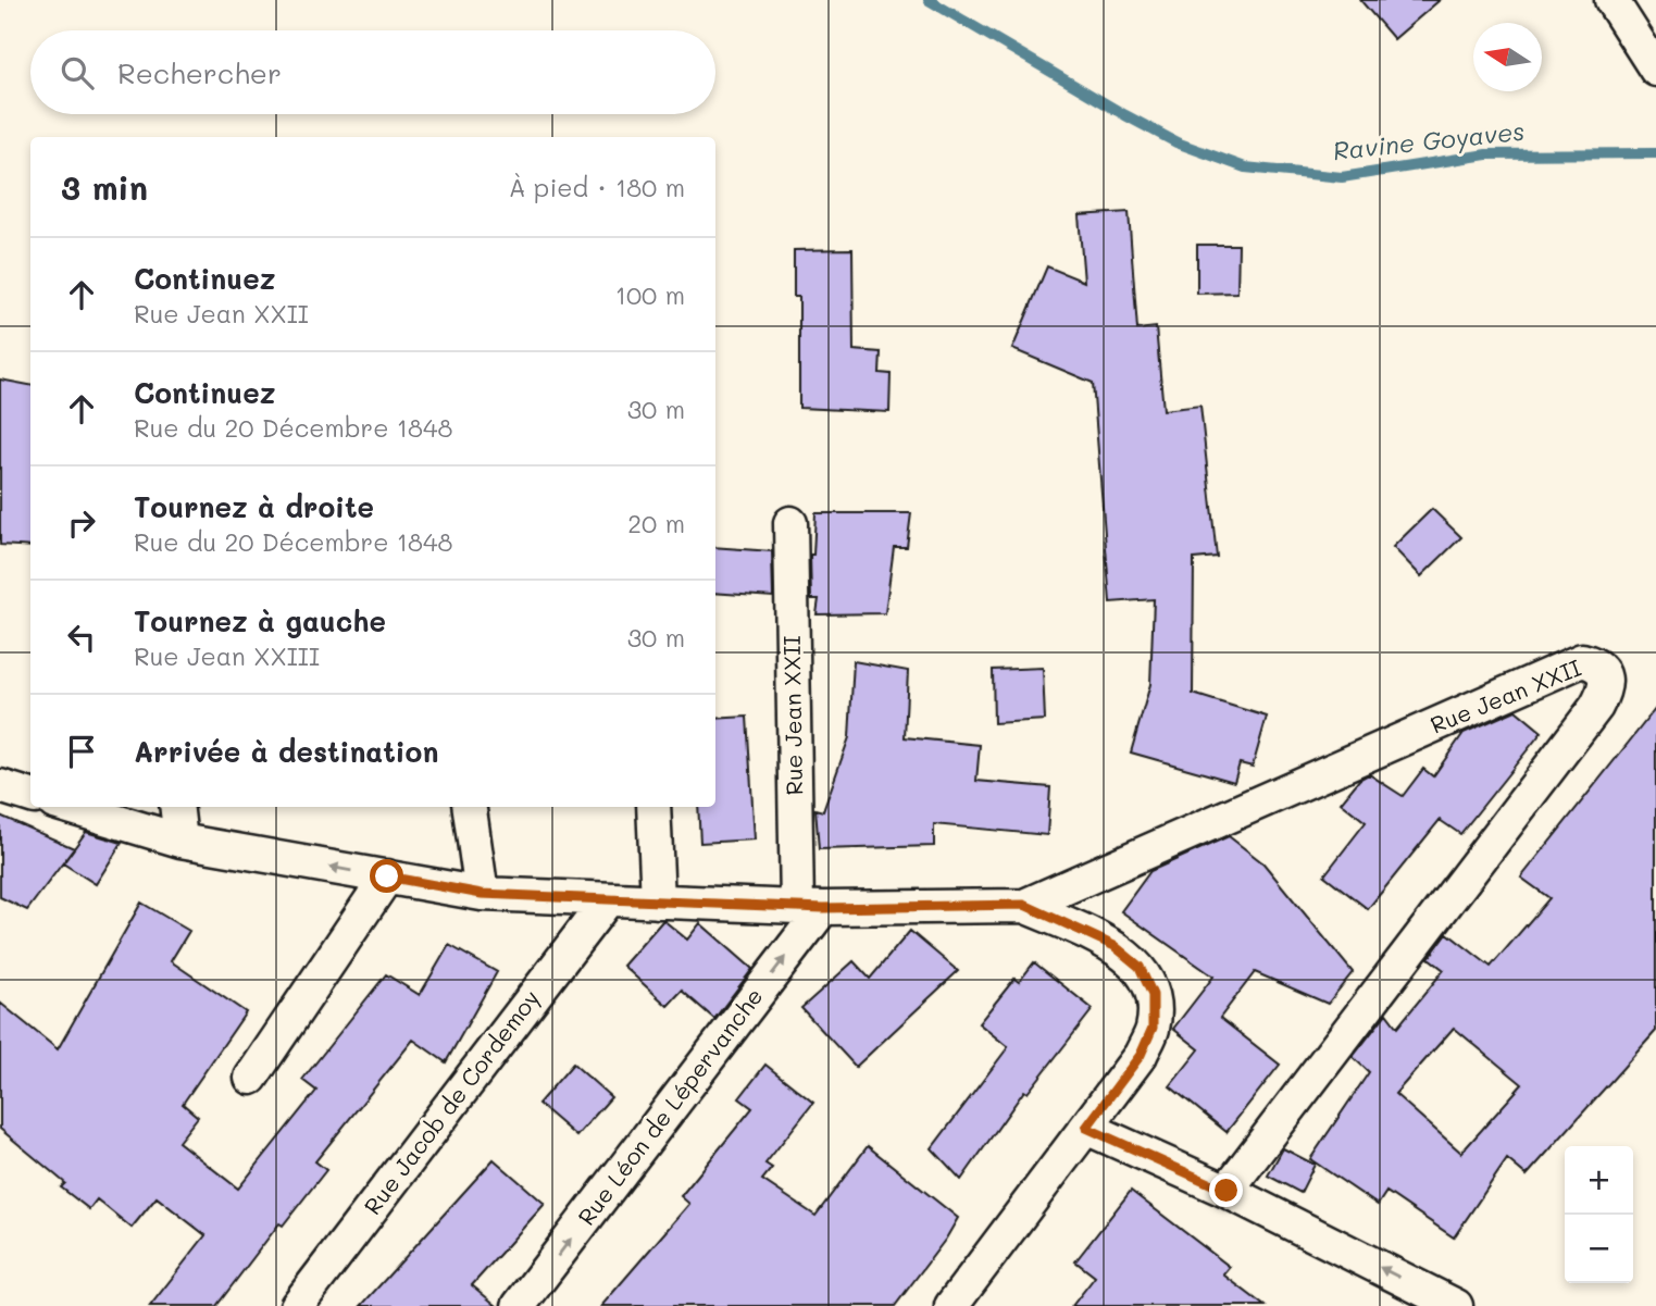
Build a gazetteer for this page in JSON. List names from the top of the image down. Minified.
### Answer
{"streets":{"street":["Rue Jean XXII","Rue Jacob de Cordemoy","Rue Léon de Lépervanche"]},"crossings":[["Rue Jean XXII","Rue Jacob de Cordemoy"],["Rue Jean XXII","Rue Léon de Lépervanche"]],"one_way":["Rue Léon de Lépervanche"],"water":["Ravine Goyaves"],"north":"left","page":{"search":"Rechercher","heading":["3 min","À pied · 180 m"],"list":[["Continuez","Rue Jean XXII","100 m"],["Continuez","Rue du 20 Décembre 1848","30 m"],["Tournez à droite","Rue du 20 Décembre 1848","20 m"],["Tournez à gauche","Rue Jean XXIII","30 m"],"Arrivée à destination"],"map_buttons":["+","−"]}}
